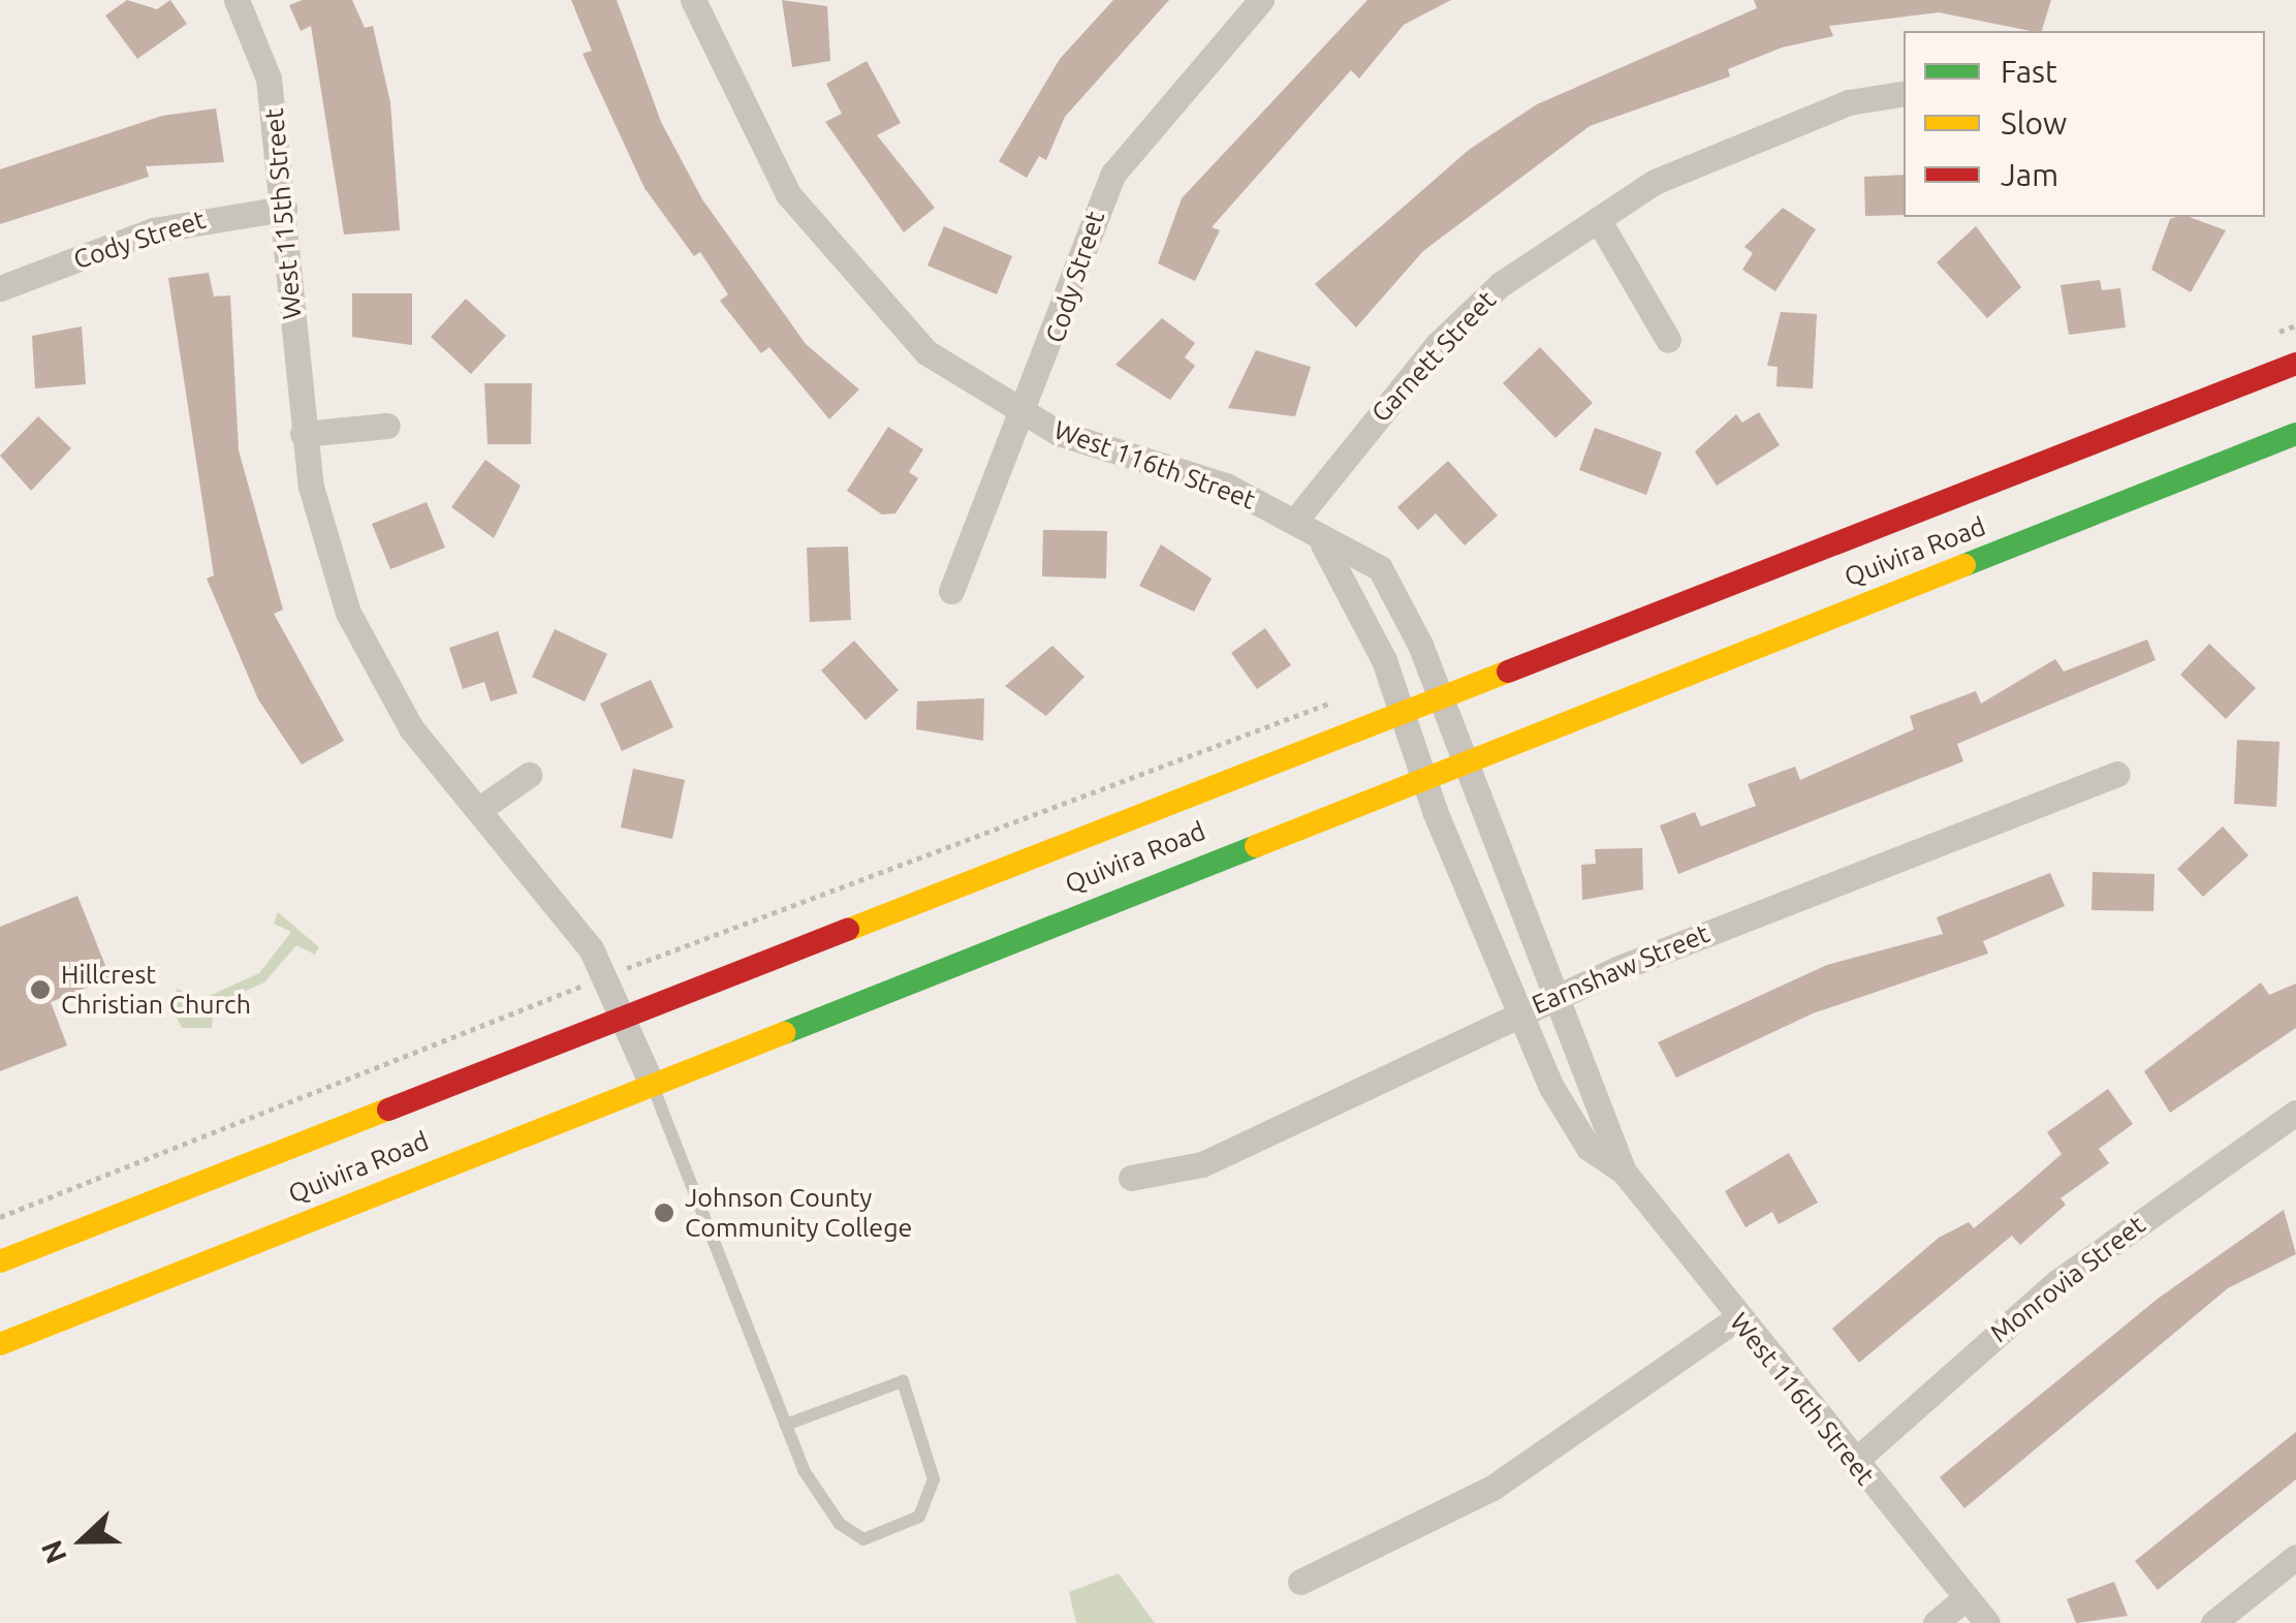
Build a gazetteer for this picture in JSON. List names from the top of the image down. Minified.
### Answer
{"streets":{"main road":["Quivira Road"],"street":["West 115th Street","Cody Street","Garnett Street","West 116th Street","Earnshaw Street","Monrovia Street"]},"crossings":[["West 115th Street","Cody Street"],["West 115th Street","Quivira Road"],["Cody Street","West 116th Street"],["Garnett Street","West 116th Street"],["West 116th Street","Quivira Road"],["West 116th Street","Earnshaw Street"],["West 116th Street","Monrovia Street"]],"places":["Hillcrest Christian Church","Johnson County Community College"],"legend":["Fast","Slow","Jam"],"north":"left"}
